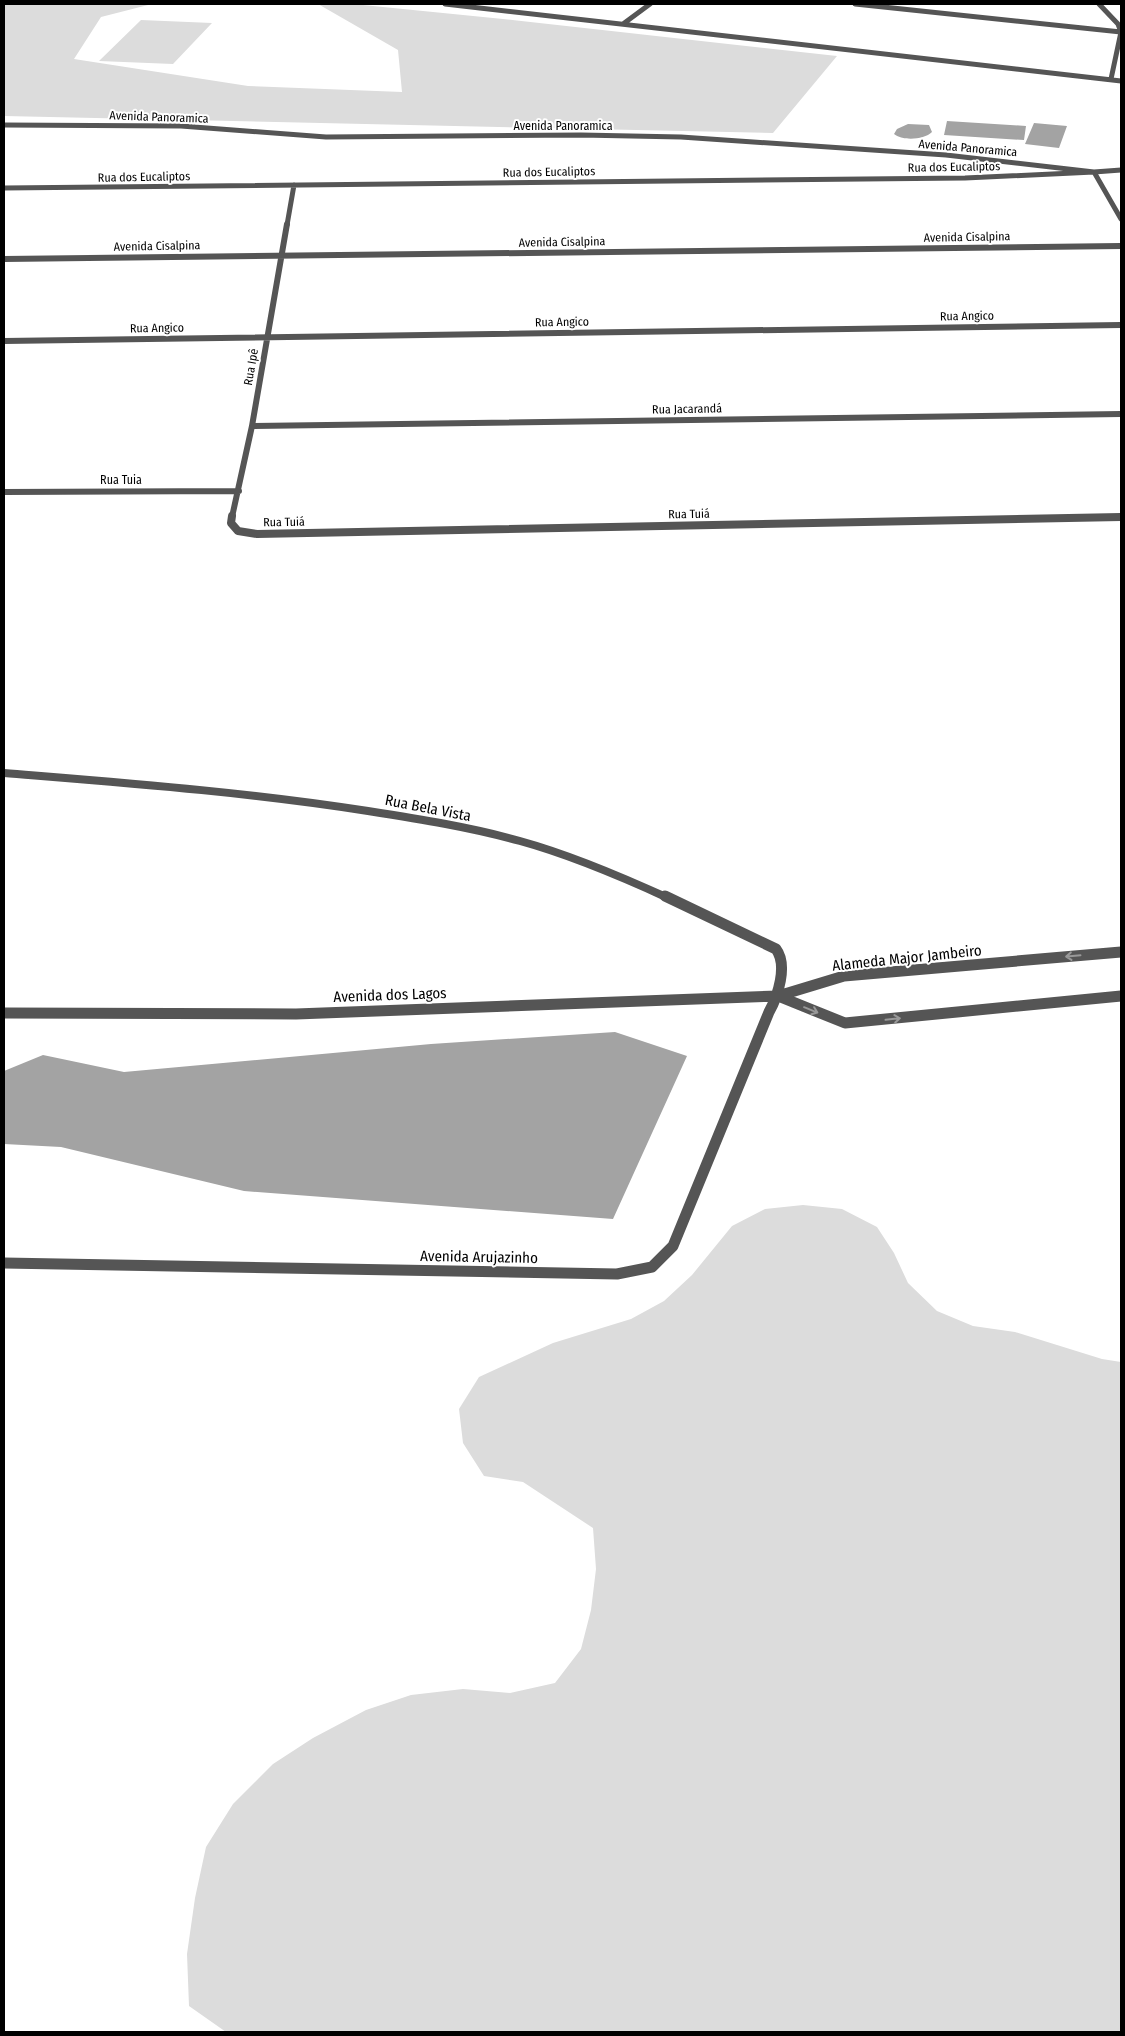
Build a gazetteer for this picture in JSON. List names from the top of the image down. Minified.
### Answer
{"streets":{"street":["Avenida Panoramica","Rua dos Eucaliptos","Avenida Cisalpina","Rua Angico","Rua Ipê","Rua Jacarandá","Rua Tuia","Rua Tuiá","Rua Bela Vista","Alameda Major Jambeiro","Avenida dos Lagos","Avenida Arujazinho"]},"crossings":[["Avenida Panoramica","Rua dos Eucaliptos"],["Rua dos Eucaliptos","Rua Ipê"],["Avenida Cisalpina","Rua Ipê"],["Rua Angico","Rua Ipê"],["Rua Ipê","Rua Jacarandá"],["Rua Ipê","Rua Tuia"],["Rua Ipê","Rua Tuiá"],["Rua Bela Vista","Alameda Major Jambeiro"],["Rua Bela Vista","Avenida dos Lagos"],["Rua Bela Vista","Avenida Arujazinho"],["Alameda Major Jambeiro","Avenida dos Lagos"],["Alameda Major Jambeiro","Avenida Arujazinho"],["Avenida dos Lagos","Avenida Arujazinho"]]}
